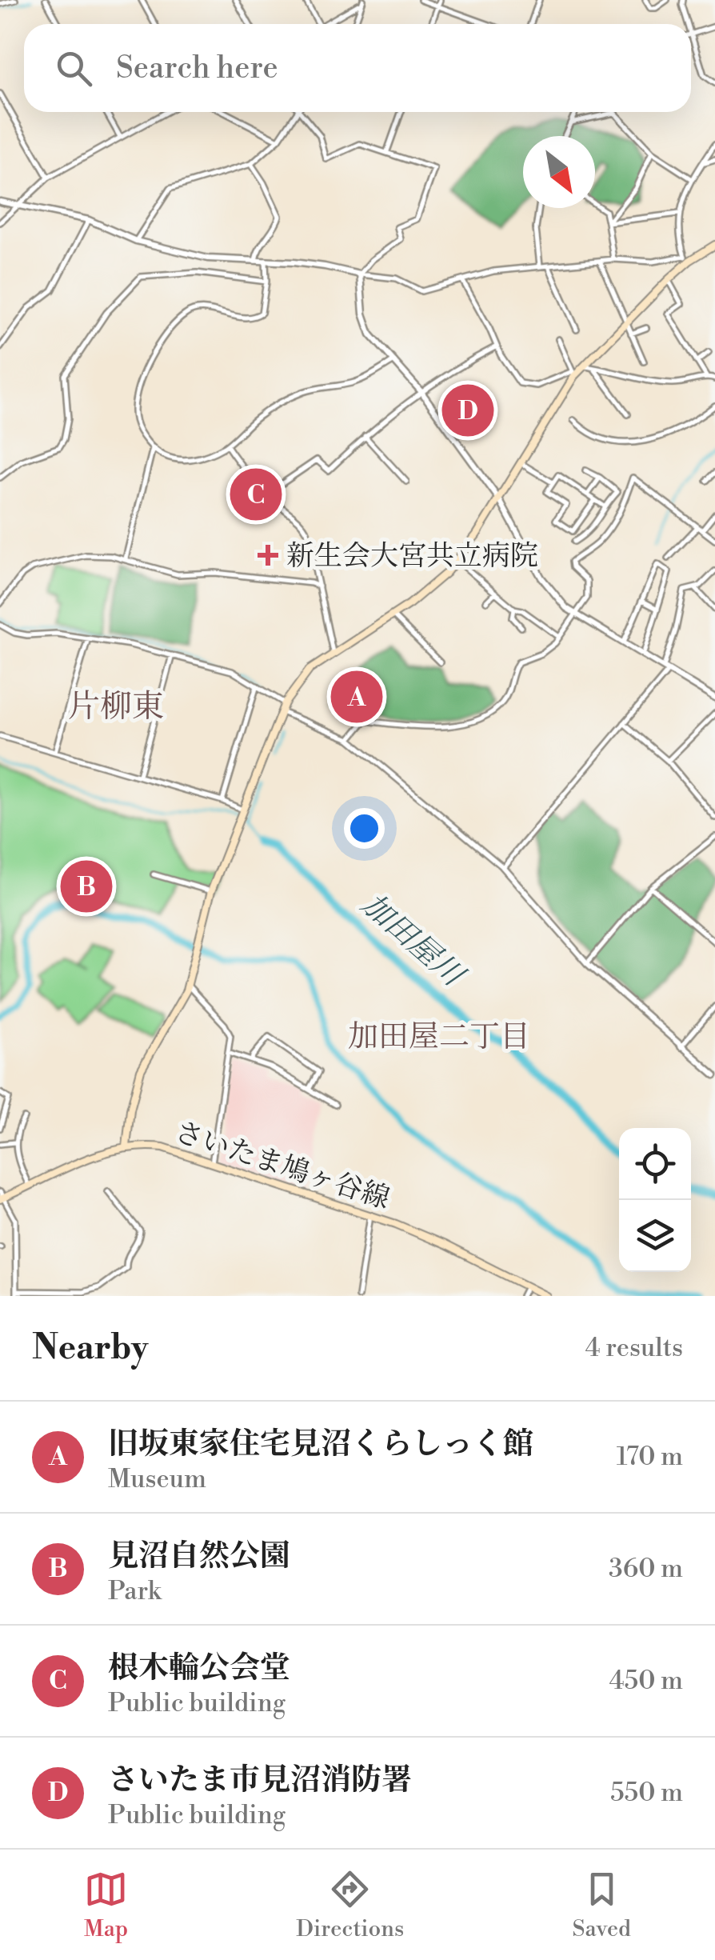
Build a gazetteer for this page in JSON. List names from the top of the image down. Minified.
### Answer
{"streets":{"main road":["さいたま鳩ヶ谷線"]},"districts":["片柳東","加田屋二丁目"],"water":["加田屋川"],"places":{"health":["新生会大宮共立病院"]},"north":"bottom right","page":{"search":"Search here","pins":["D","C","A","B"],"heading":["Nearby","4 results"],"list":[{"mark":"A","name":"旧坂東家住宅見沼くらしっく館","note":"Museum","value":"170 m"},{"mark":"B","name":"見沼自然公園","note":"Park","value":"360 m"},{"mark":"C","name":"根木輪公会堂","note":"Public building","value":"450 m"},{"mark":"D","name":"さいたま市見沼消防署","note":"Public building","value":"550 m"}],"nav":["Map","Directions","Saved"]}}
